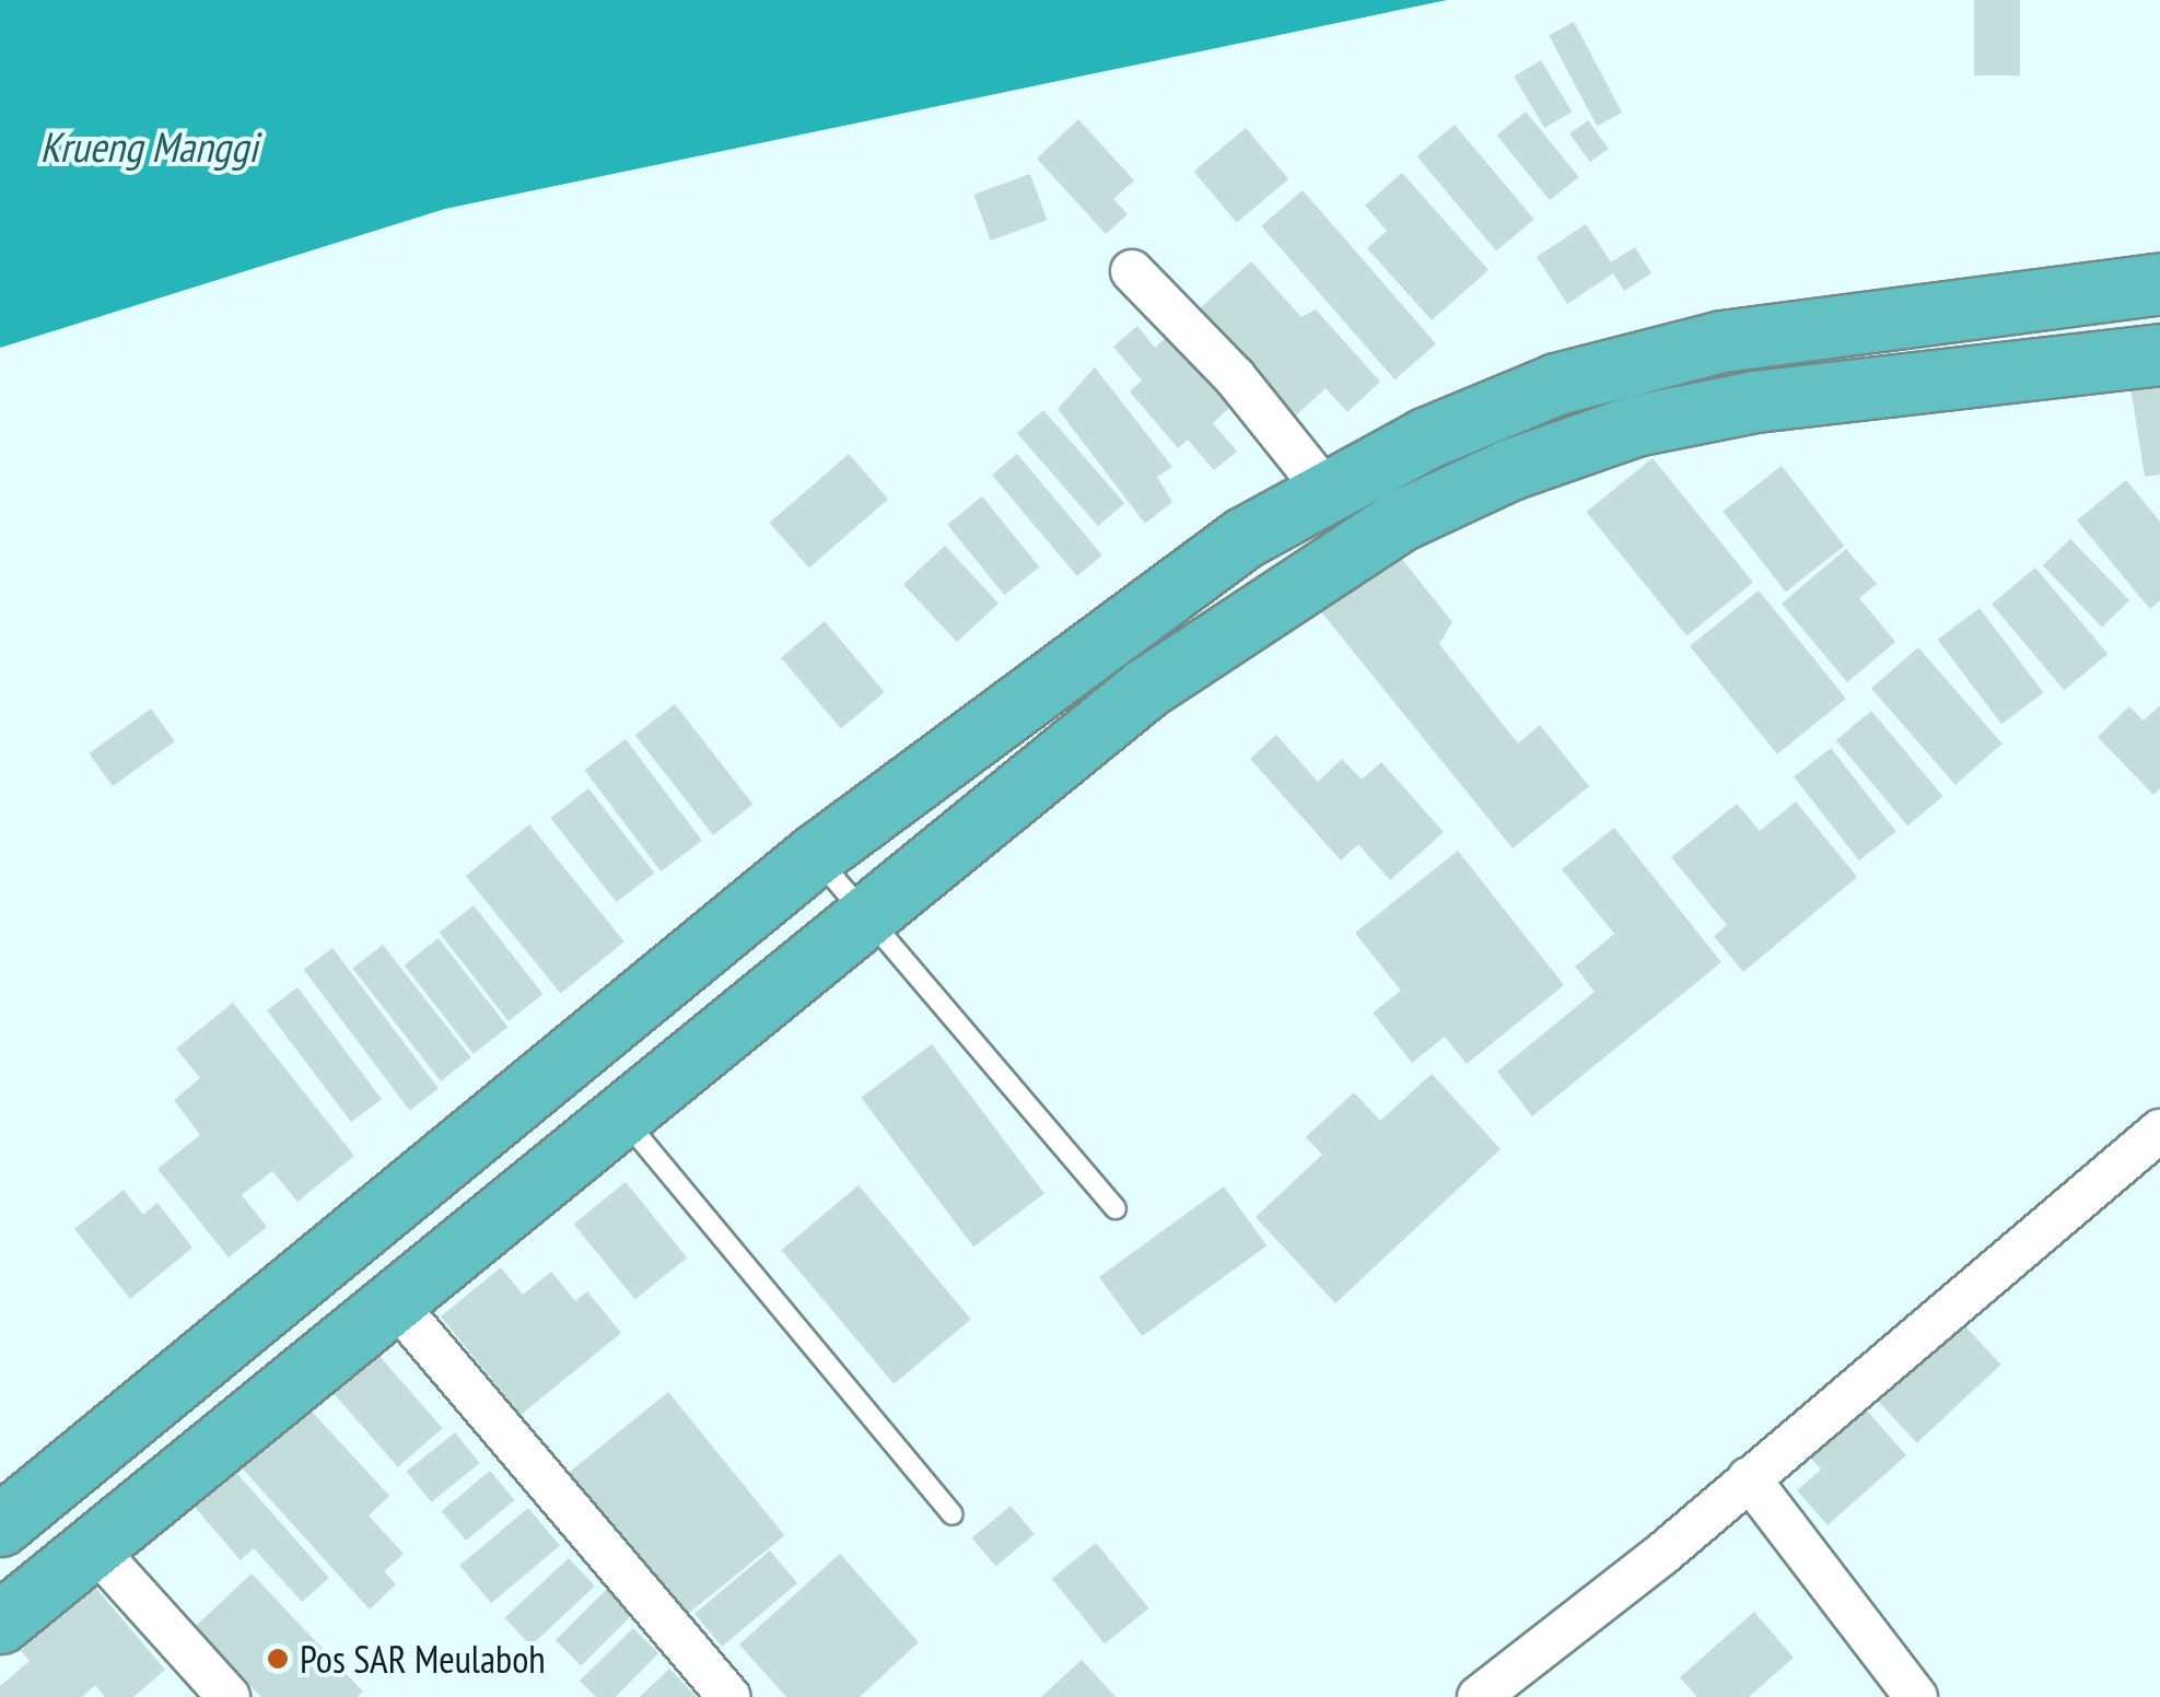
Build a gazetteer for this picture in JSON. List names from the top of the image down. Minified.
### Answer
{"water":["Krueng Manggi"],"places":["Pos SAR Meulaboh"]}
